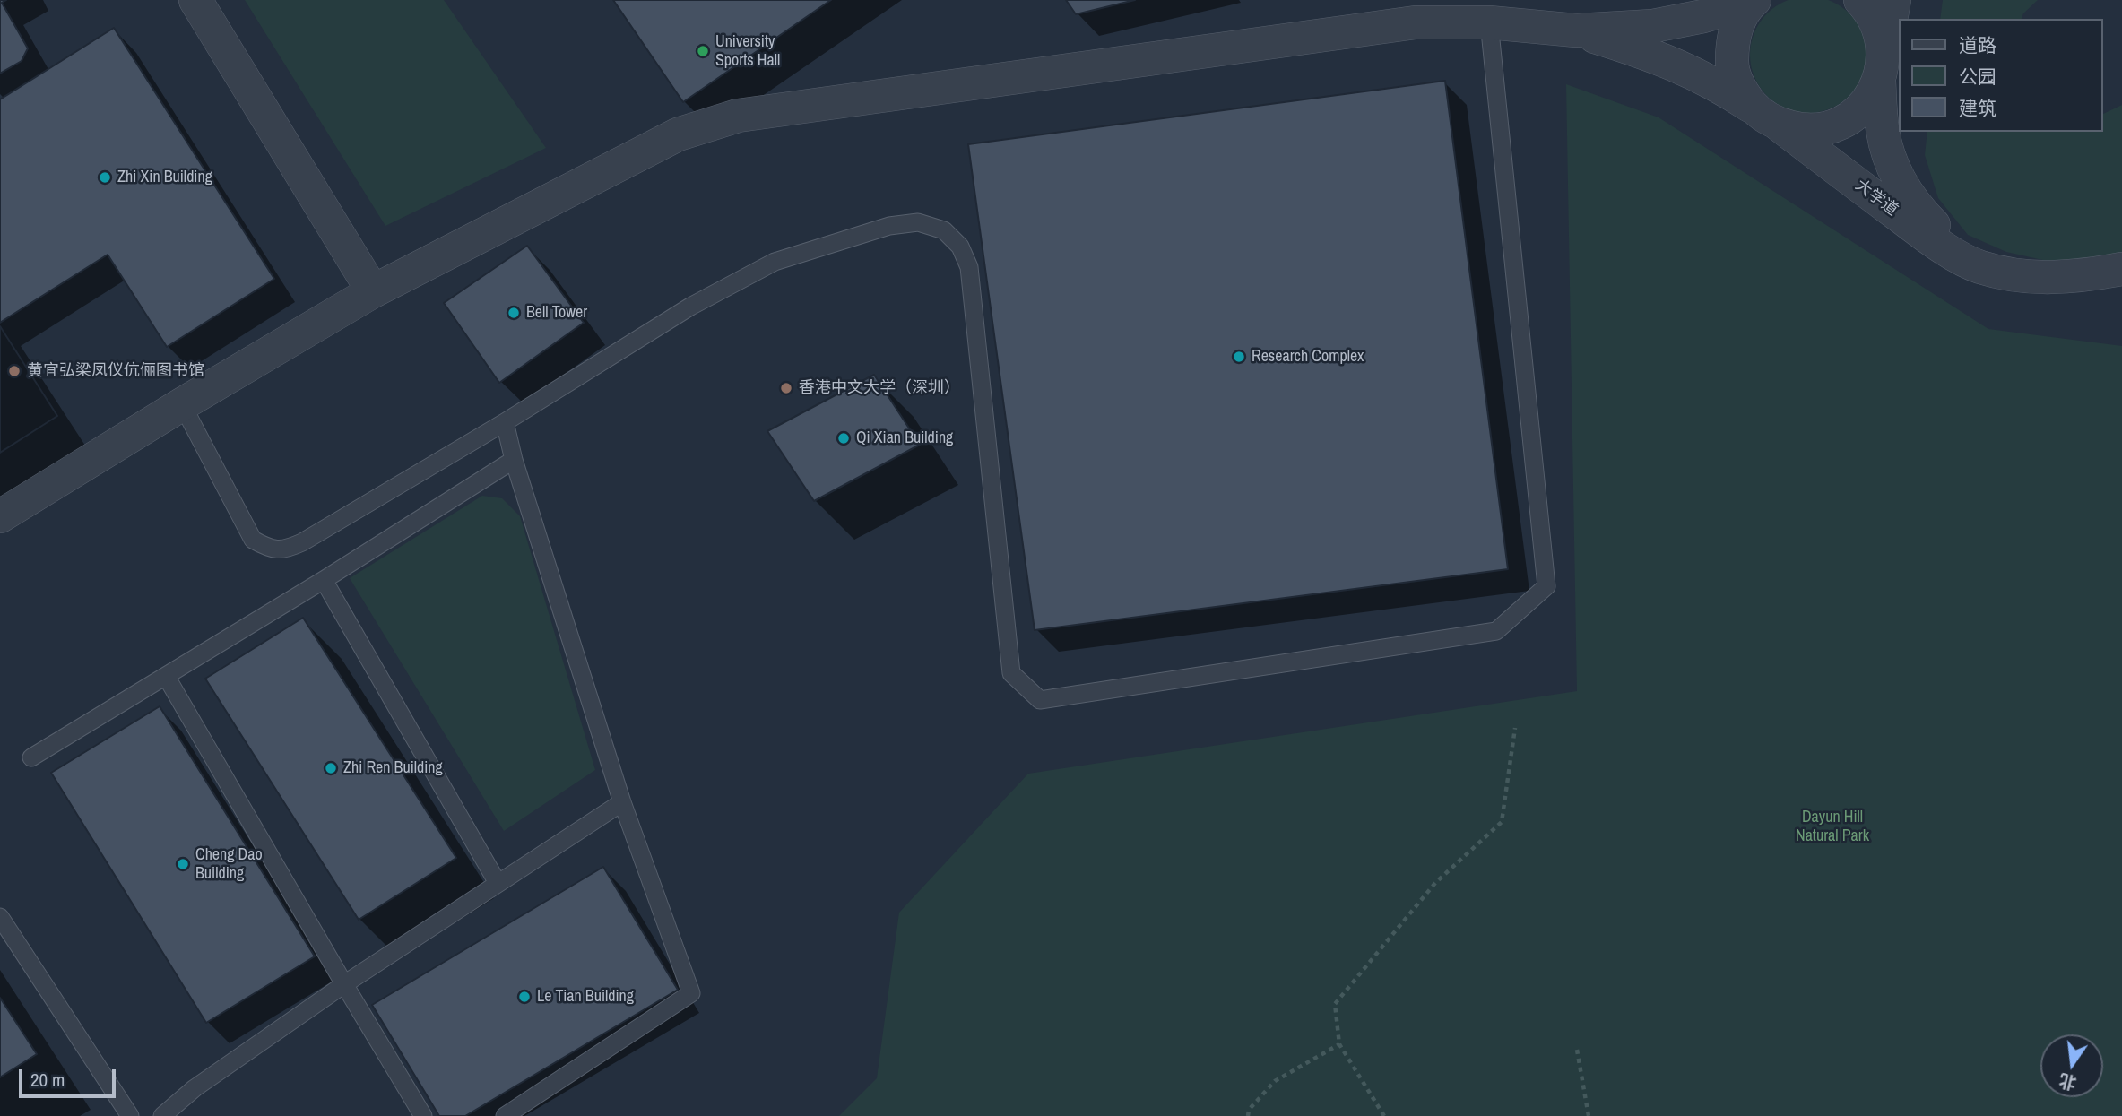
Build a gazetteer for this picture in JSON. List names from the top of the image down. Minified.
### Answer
{"streets":{"street":["大学道"]},"parks":["Dayun Hill Natural Park"],"places":["University Sports Hall","Zhi Xin Building","Bell Tower","Research Complex","黄宜弘梁凤仪伉俪图书馆","香港中文大学（深圳）","Qi Xian Building","Zhi Ren Building","Cheng Dao Building","Le Tian Building"],"legend":["道路","公园","建筑"],"scale_bar":"20 m","north":"bottom"}
